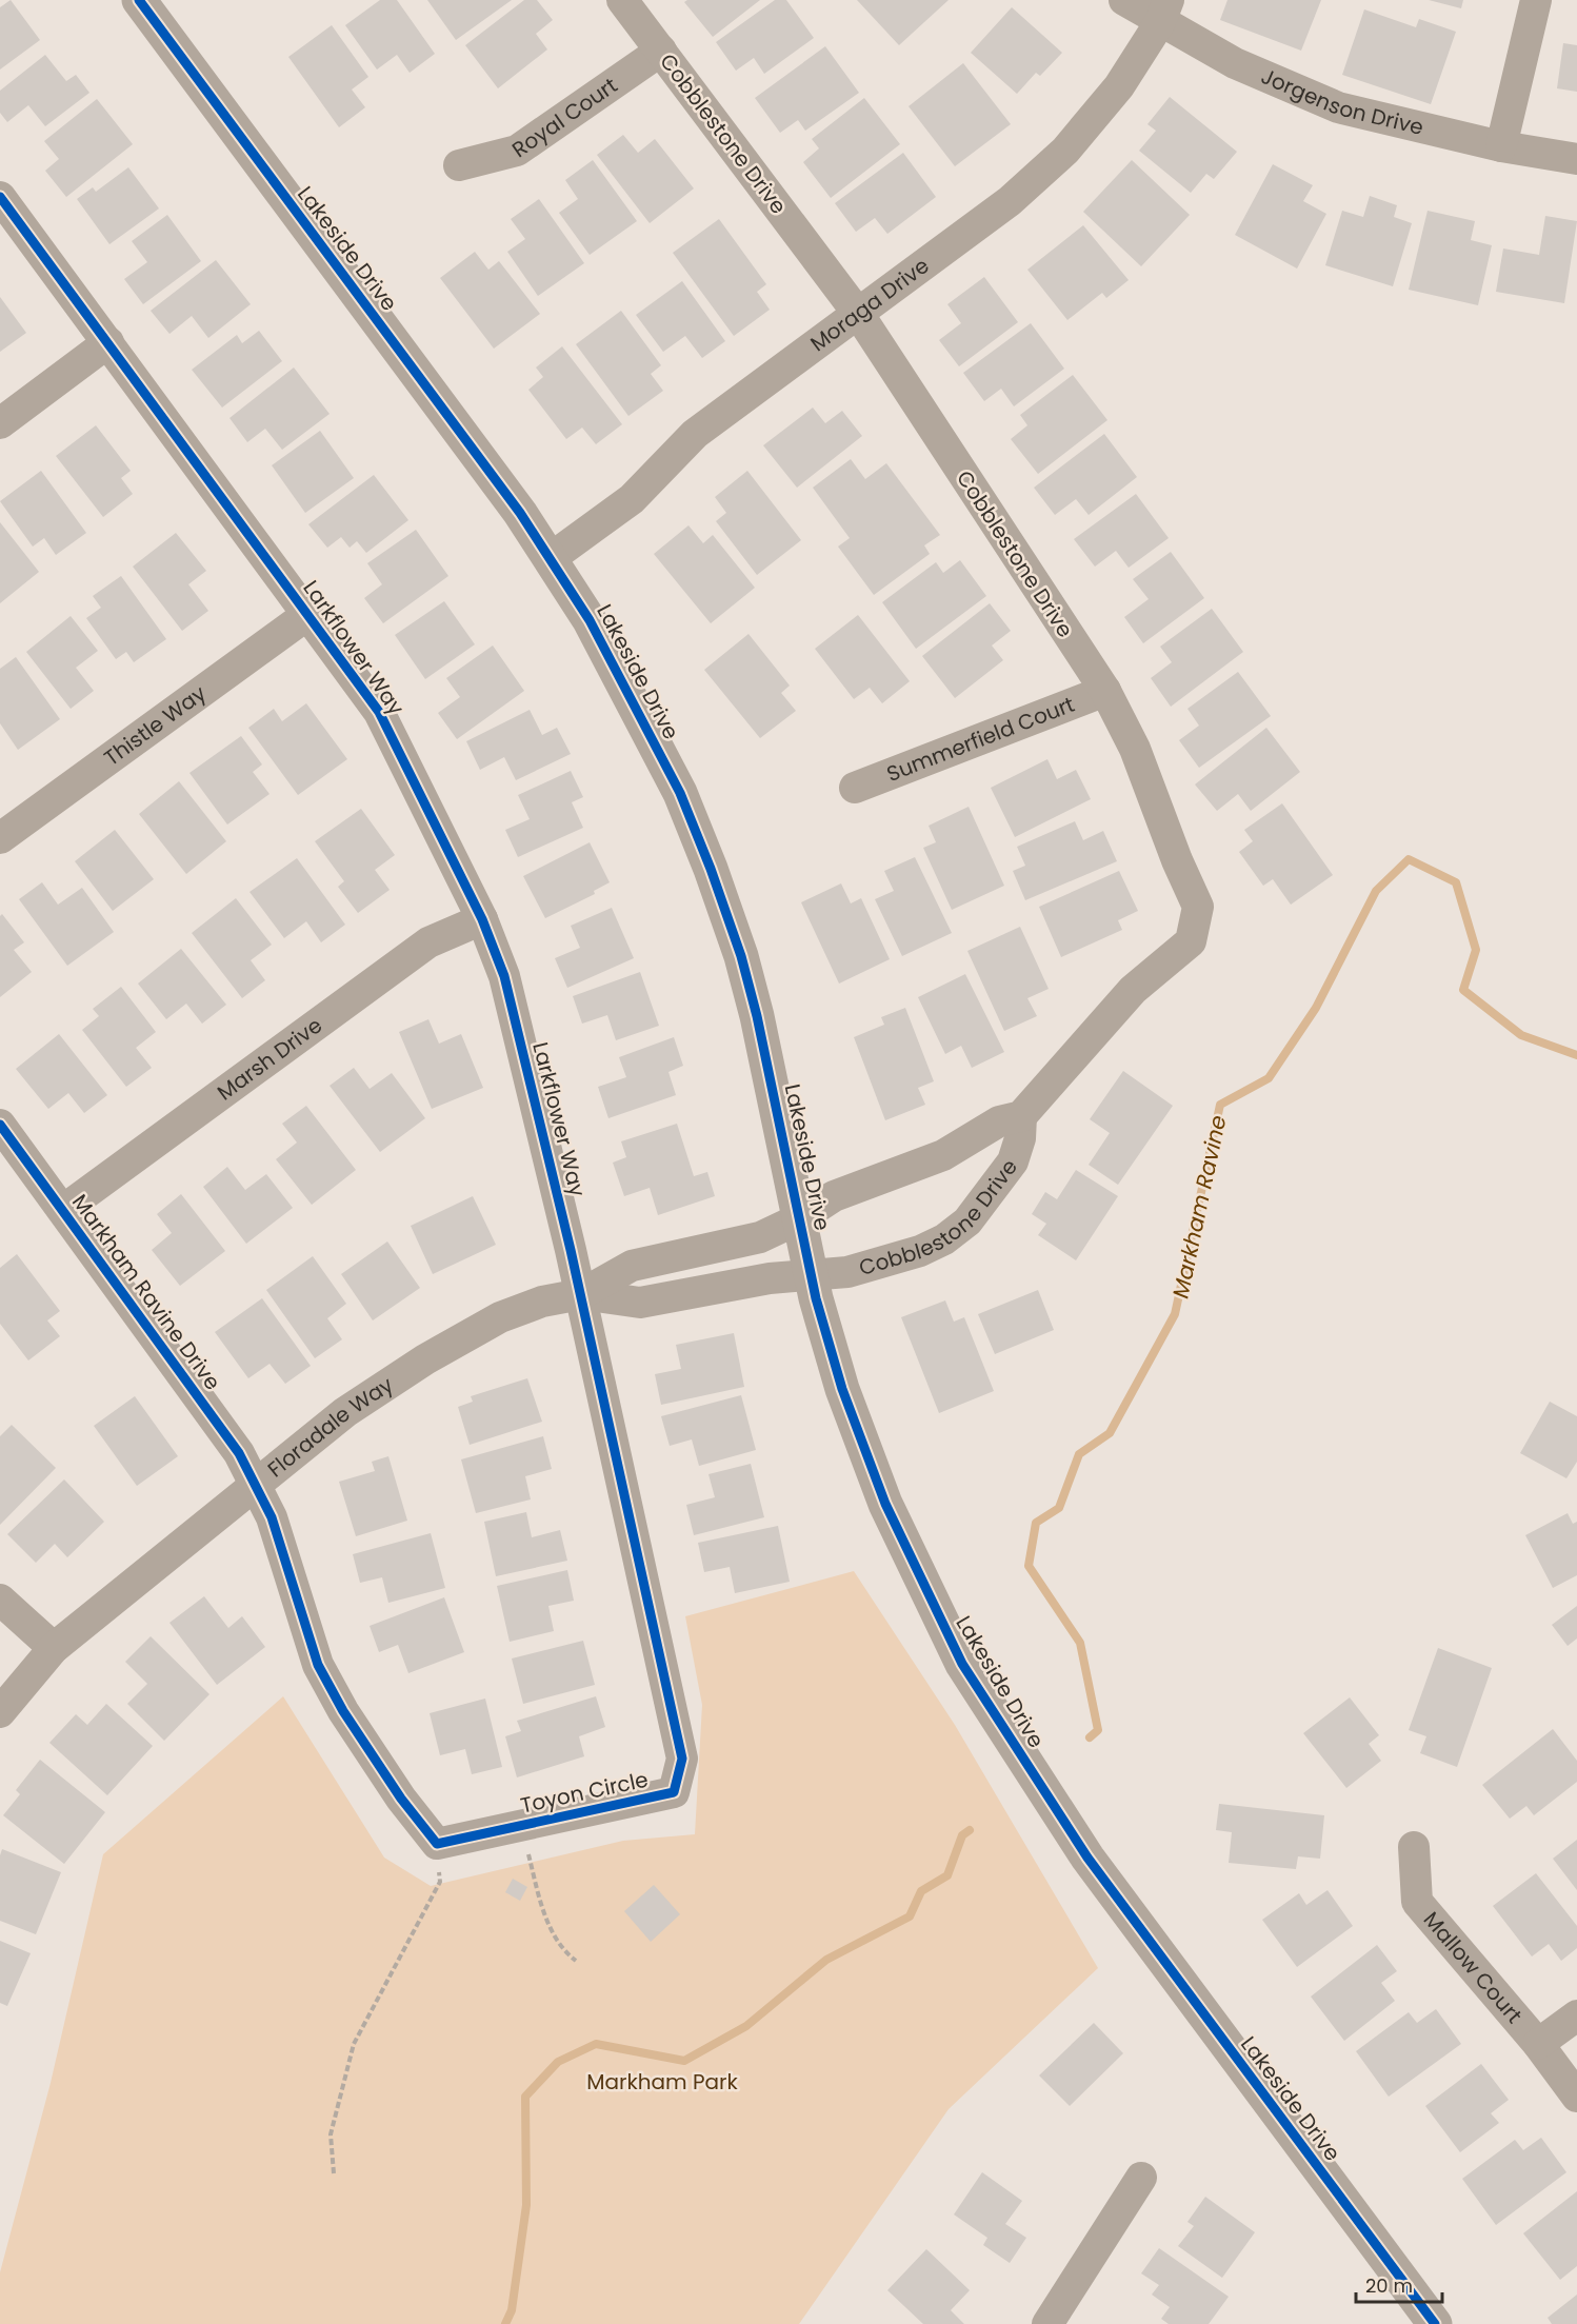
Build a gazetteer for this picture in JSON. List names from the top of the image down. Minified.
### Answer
{"streets":{"street":["Jorgenson Drive","Royal Court","Cobblestone Drive","Lakeside Drive","Moraga Drive","Larkflower Way","Thistle Way","Summerfield Court","Marsh Drive","Markham Ravine Drive","Floradale Way","Toyon Circle","Mallow Court"]},"crossings":[["Jorgenson Drive","Moraga Drive"],["Royal Court","Cobblestone Drive"],["Cobblestone Drive","Lakeside Drive"],["Cobblestone Drive","Moraga Drive"],["Cobblestone Drive","Summerfield Court"],["Cobblestone Drive","Floradale Way"],["Lakeside Drive","Moraga Drive"],["Lakeside Drive","Floradale Way"],["Larkflower Way","Thistle Way"],["Larkflower Way","Marsh Drive"],["Larkflower Way","Floradale Way"],["Larkflower Way","Toyon Circle"],["Marsh Drive","Markham Ravine Drive"],["Markham Ravine Drive","Floradale Way"],["Floradale Way","Toyon Circle"]],"water":["Markham Ravine"],"parks":["Markham Park"],"scale_bar":"20 m"}
